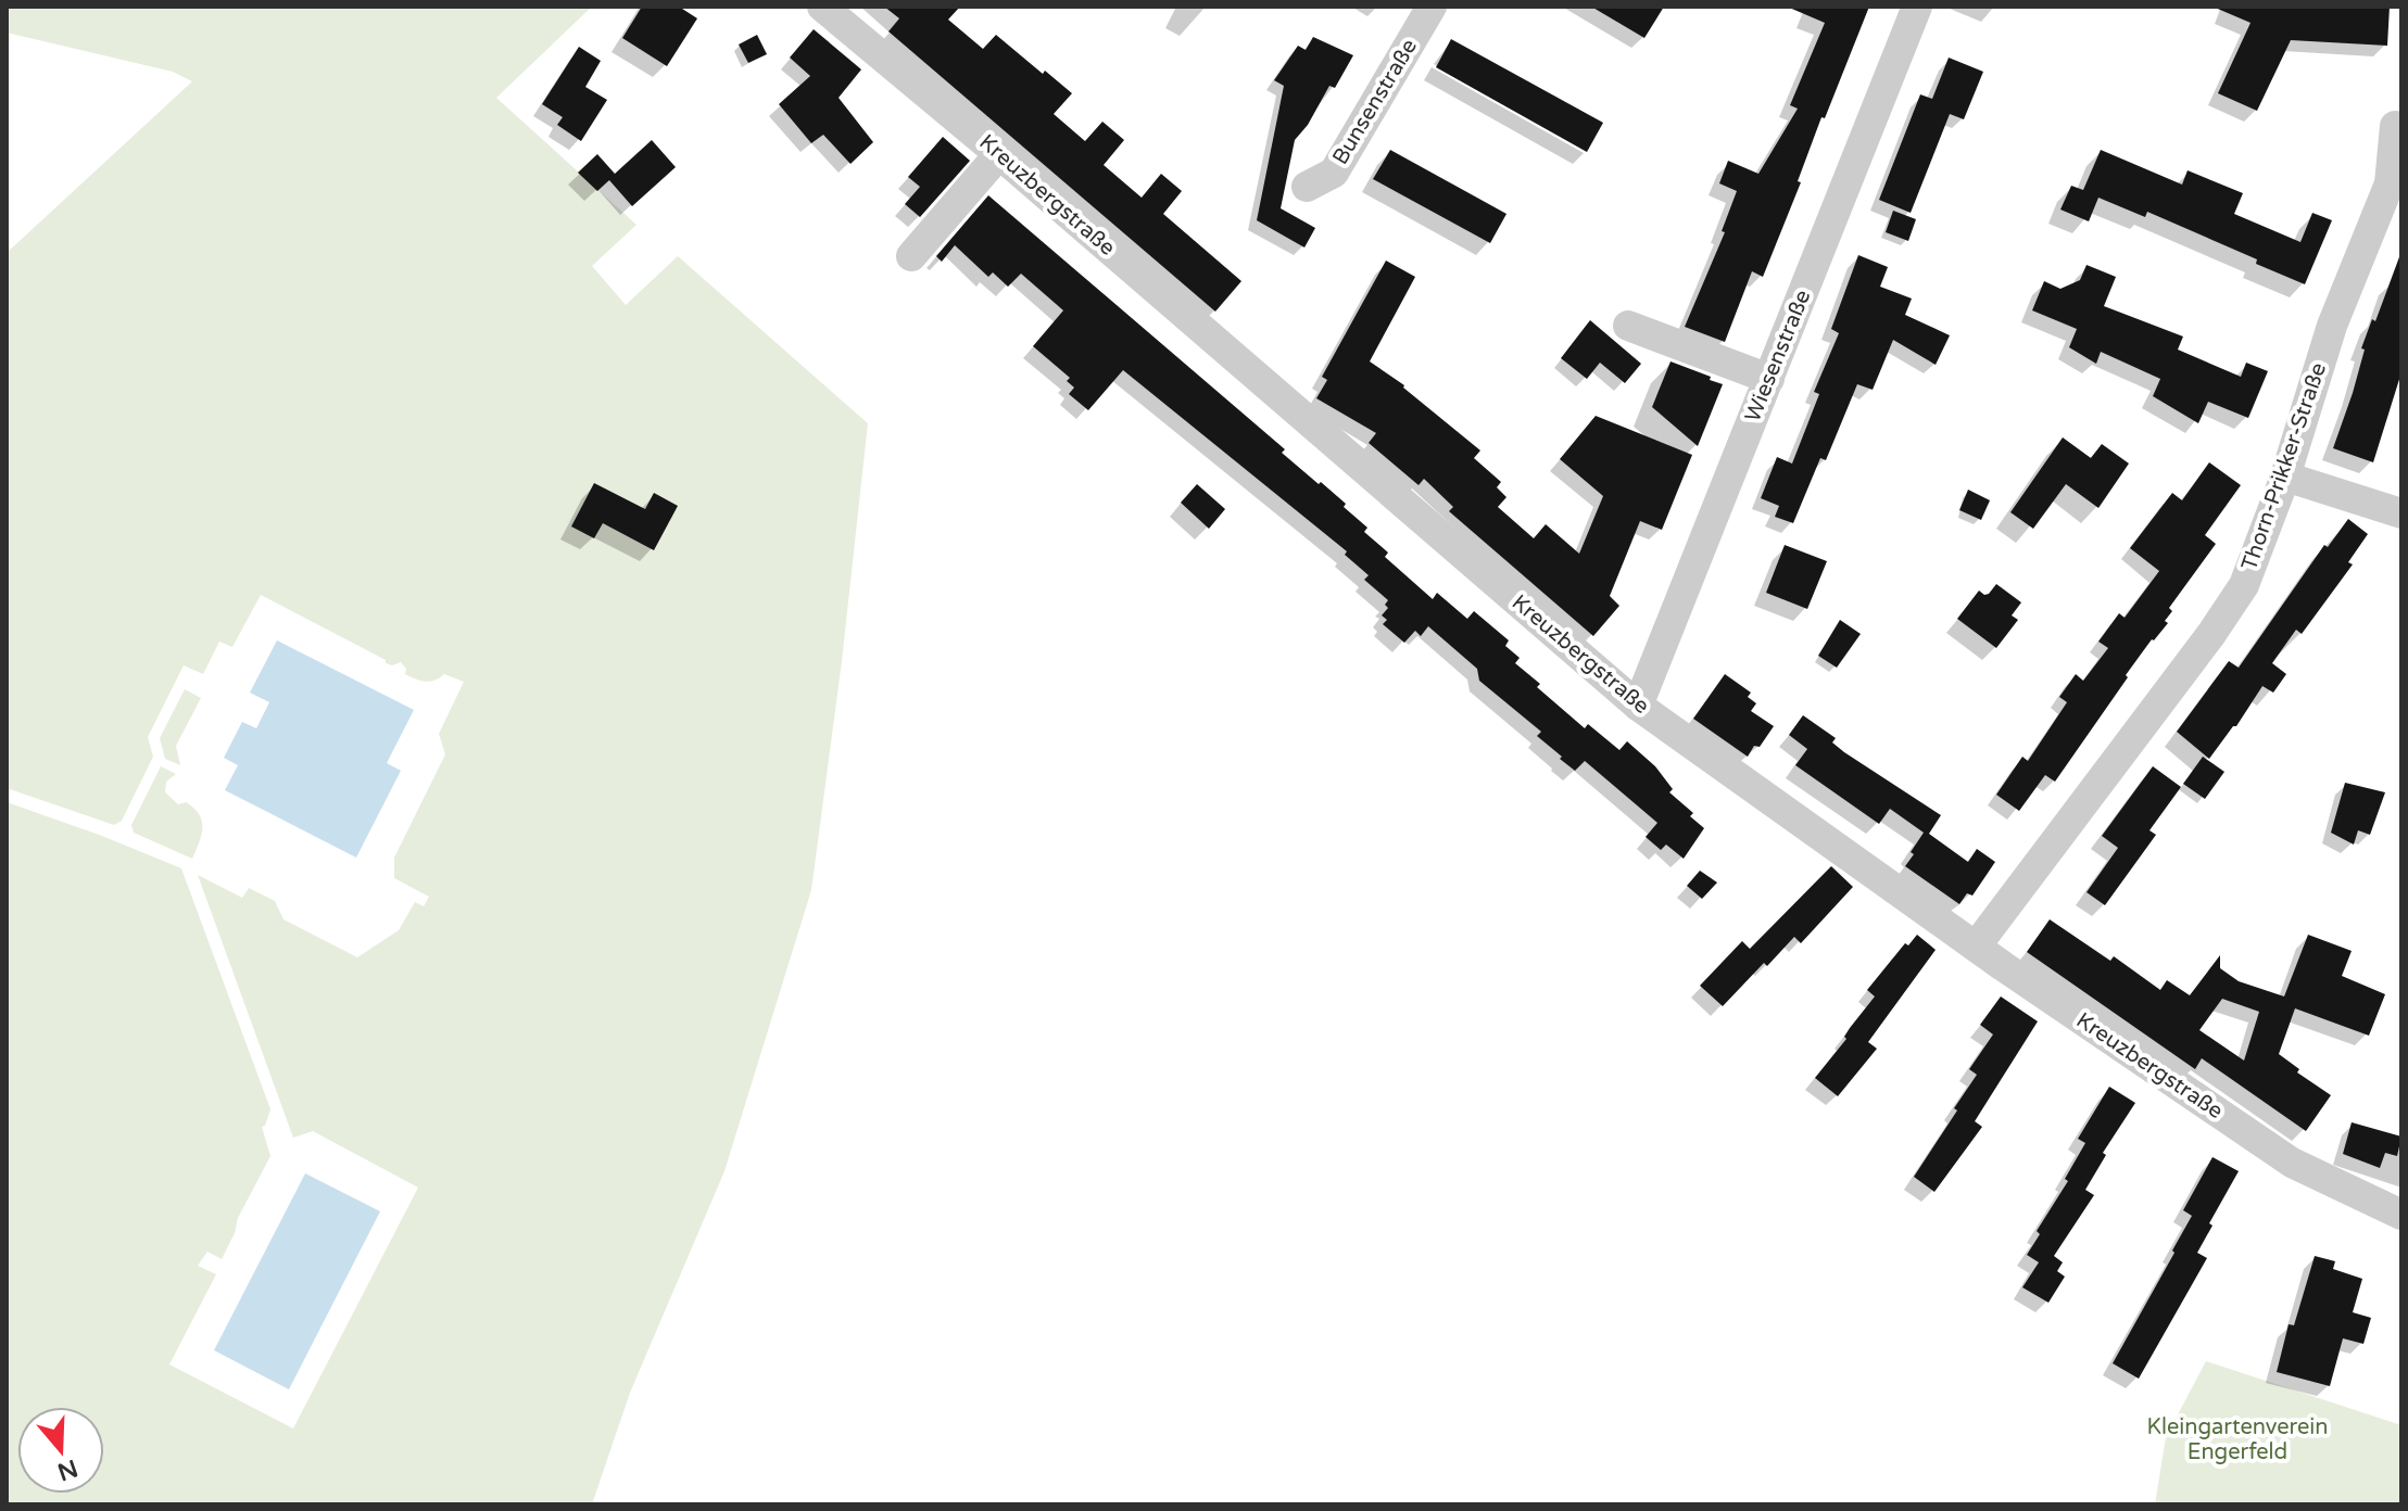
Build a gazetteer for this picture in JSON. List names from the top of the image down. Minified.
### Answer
{"streets":{"street":["Bunsenstraße","Kreuzbergstraße","Wiesenstraße","Thorn-Prikker-Straße"]},"crossings":[["Kreuzbergstraße","Wiesenstraße"],["Kreuzbergstraße","Thorn-Prikker-Straße"]],"parks":["Kleingartenverein Engerfeld"],"north":"bottom"}
